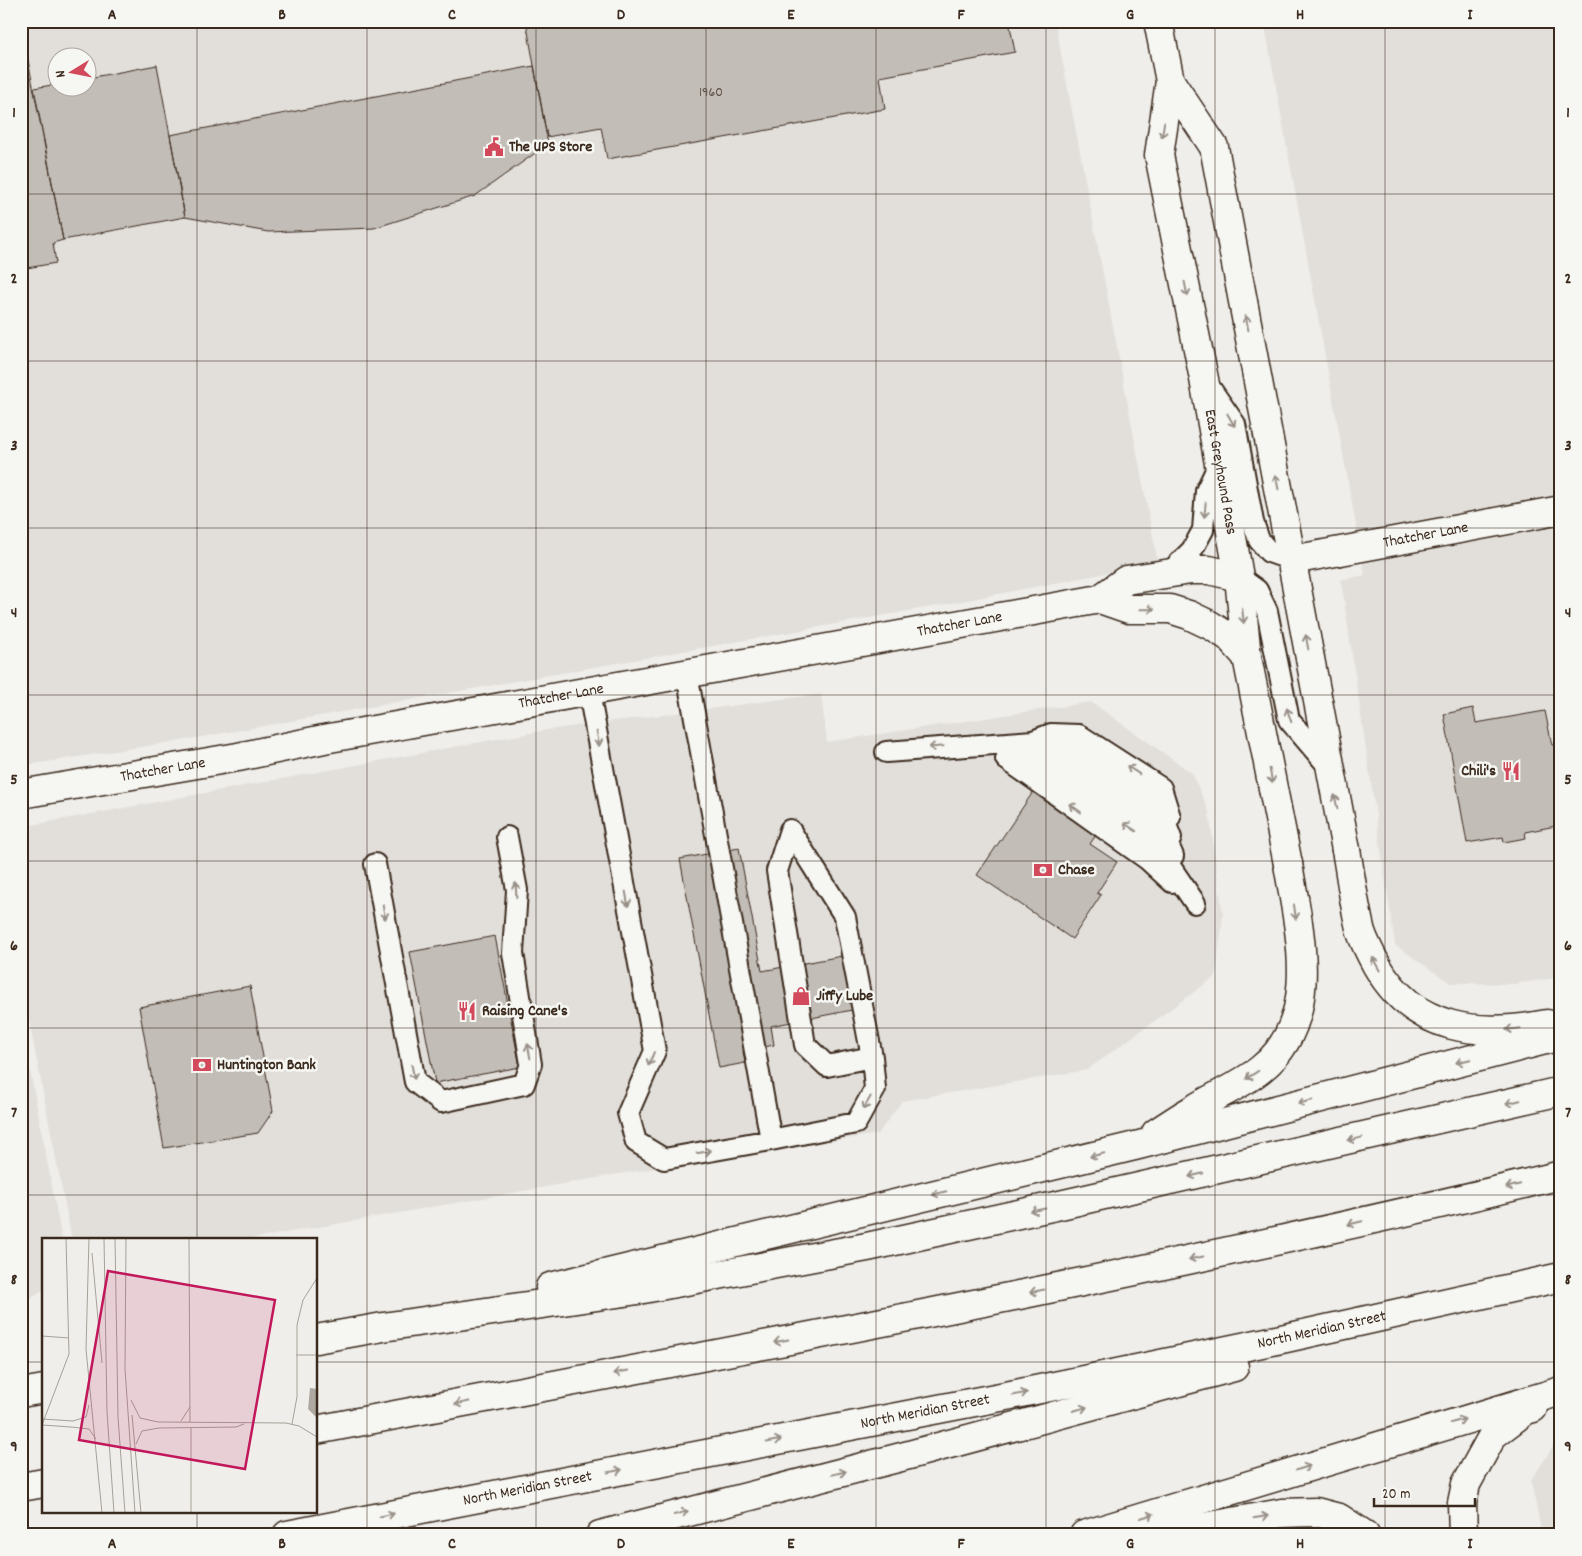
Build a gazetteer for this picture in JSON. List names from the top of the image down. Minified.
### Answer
{"streets":{"main road":["East Greyhound Pass","Thatcher Lane","North Meridian Street"]},"crossings":[["East Greyhound Pass","Thatcher Lane"]],"places":{"public building":["The UPS Store"],"restaurant":["Chili's","Raising Cane's"],"bank":["Chase","Huntington Bank"],"shop":["Jiffy Lube"]},"house_numbers":["1960"],"scale_bar":"20 m","north":"left","grid":{"columns":["A","B","C","D","E","F","G","H","I"],"rows":["1","2","3","4","5","6","7","8","9"]}}
